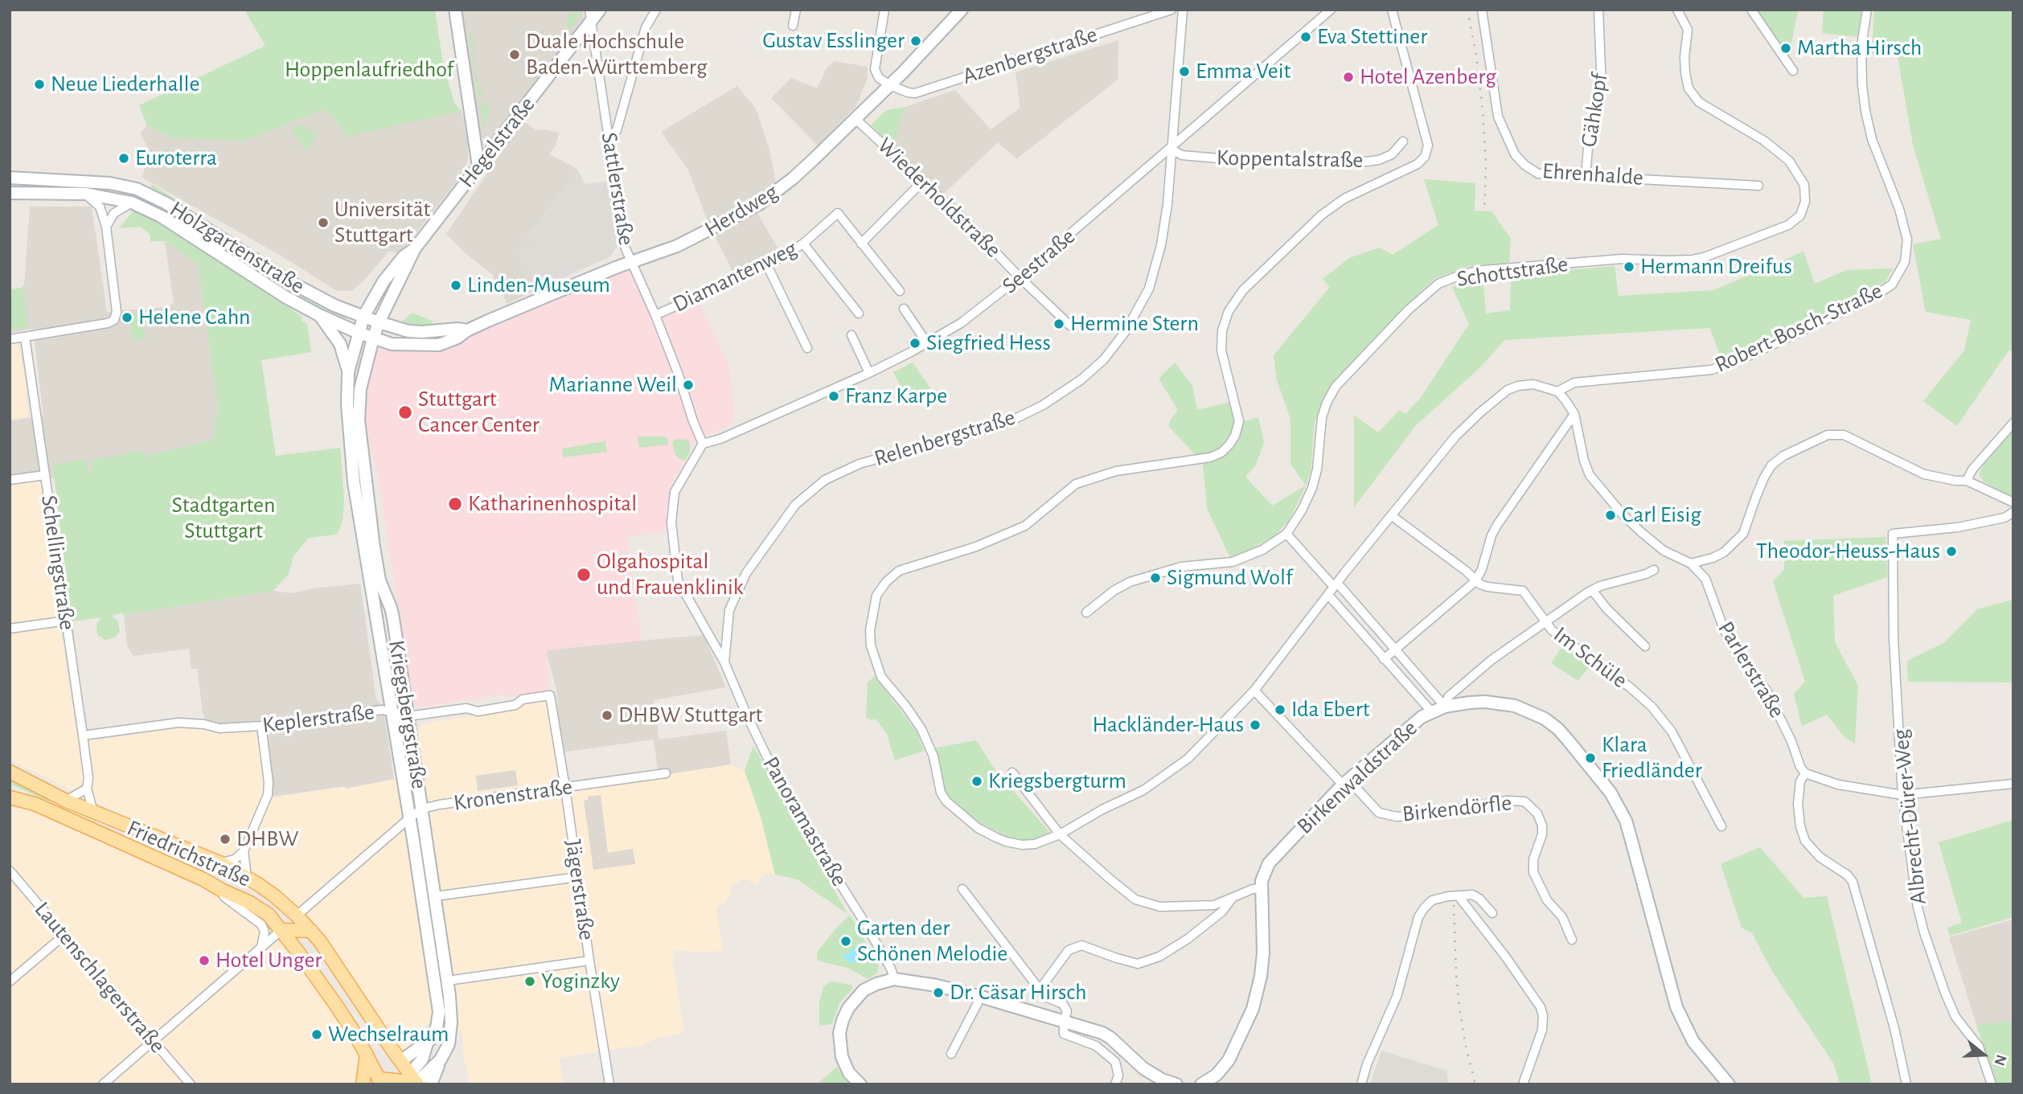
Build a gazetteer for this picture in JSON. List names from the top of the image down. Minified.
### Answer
{"streets":{"main road":["Friedrichstraße"],"street":["Azenbergstraße","Gähkopf","Hegelstraße","Koppentalstraße","Ehrenhalde","Sattlerstraße","Wiederholdstraße","Herdweg","Holzgartenstraße","Seestraße","Schottstraße","Diamantenweg","Robert-Bosch-Straße","Relenbergstraße","Schellingstraße","Im Schüle","Parlerstraße","Kriegsbergstraße","Keplerstraße","Birkenwaldstraße","Kronenstraße","Birkendörfle","Albrecht-Dürer-Weg","Panoramastraße","Jägerstraße","Lautenschlagerstraße"]},"crossings":[["Azenbergstraße","Herdweg"],["Gähkopf","Ehrenhalde"],["Hegelstraße","Sattlerstraße"],["Hegelstraße","Herdweg"],["Hegelstraße","Holzgartenstraße"],["Hegelstraße","Kriegsbergstraße"],["Koppentalstraße","Seestraße"],["Koppentalstraße","Relenbergstraße"],["Sattlerstraße","Herdweg"],["Sattlerstraße","Seestraße"],["Sattlerstraße","Diamantenweg"],["Sattlerstraße","Panoramastraße"],["Wiederholdstraße","Herdweg"],["Wiederholdstraße","Seestraße"],["Herdweg","Holzgartenstraße"],["Herdweg","Kriegsbergstraße"],["Holzgartenstraße","Kriegsbergstraße"],["Seestraße","Relenbergstraße"],["Seestraße","Panoramastraße"],["Robert-Bosch-Straße","Parlerstraße"],["Relenbergstraße","Panoramastraße"],["Schellingstraße","Keplerstraße"],["Schellingstraße","Friedrichstraße"],["Kriegsbergstraße","Keplerstraße"],["Kriegsbergstraße","Kronenstraße"],["Kriegsbergstraße","Friedrichstraße"],["Keplerstraße","Jägerstraße"],["Birkenwaldstraße","Birkendörfle"],["Kronenstraße","Friedrichstraße"],["Kronenstraße","Jägerstraße"]],"parks":["Hoppenlaufriedhof","Stadtgarten Stuttgart"],"places":["Eva Stettiner","Gustav Esslinger","Martha Hirsch","Duale Hochschule Baden-Württemberg","Emma Veit","Hotel Azenberg","Neue Liederhalle","Euroterra","Universität Stuttgart","Hermann Dreifus","Linden-Museum","Helene Cahn","Hermine Stern","Siegfried Hess","Marianne Weil","Franz Karpe","Stuttgart Cancer Center","Katharinenhospital","Carl Eisig","Theodor-Heuss-Haus","Olgahospital und Frauenklinik","Sigmund Wolf","Ida Ebert","DHBW Stuttgart","Hackländer-Haus","Klara Friedländer","Kriegsbergturm","DHBW","Garten der Schönen Melodie","Hotel Unger","Yoginzky","Dr. Cäsar Hirsch","Wechselraum"],"north":"right"}
